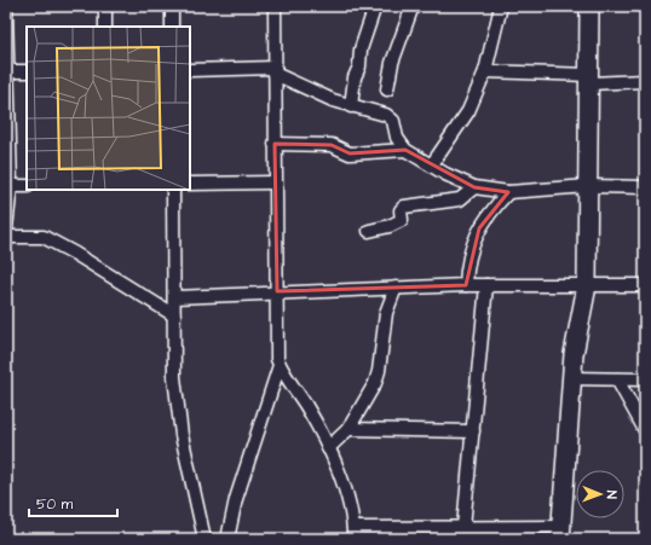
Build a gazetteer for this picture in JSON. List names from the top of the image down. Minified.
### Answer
{"scale_bar":"50 m","north":"right"}
